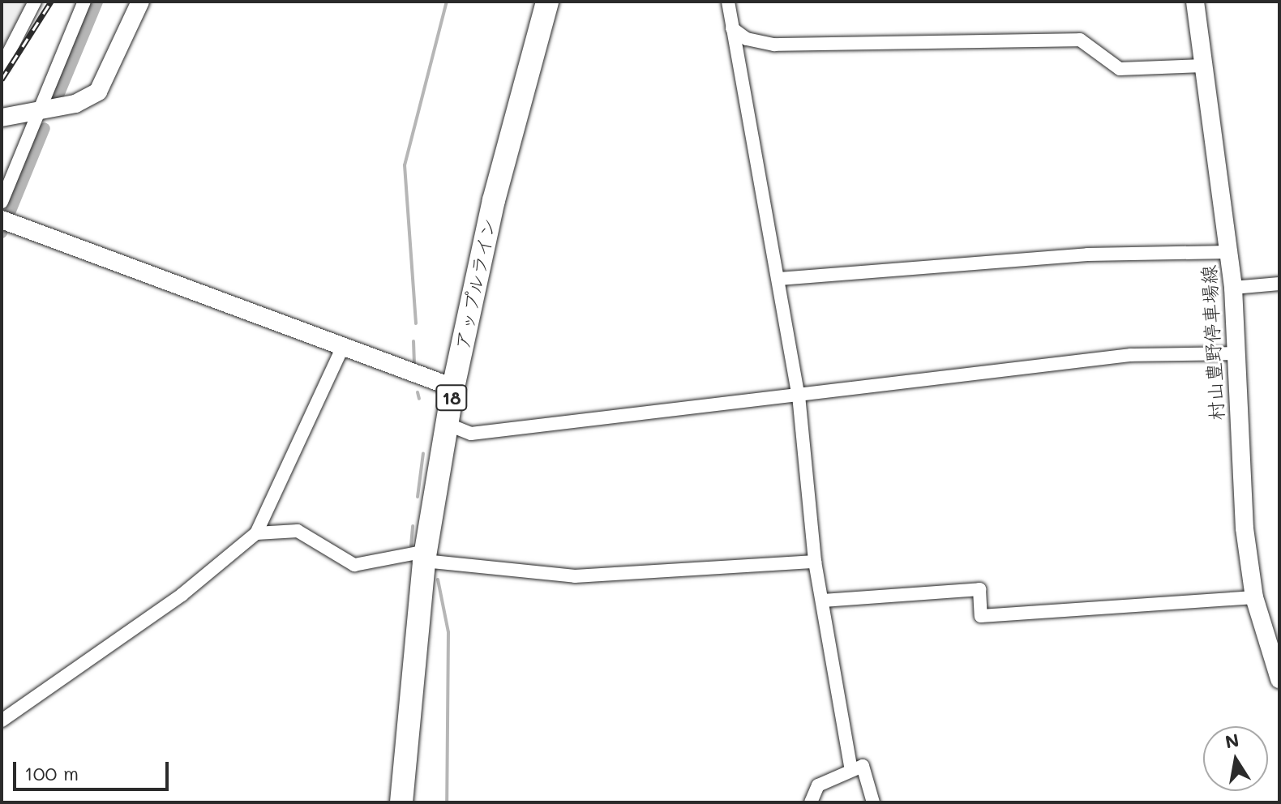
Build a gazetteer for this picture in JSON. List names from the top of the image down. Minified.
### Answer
{"streets":{"highway":["アップルライン","18"],"main road":["村山豊野停車場線"]},"scale_bar":"100 m","north":"top"}
